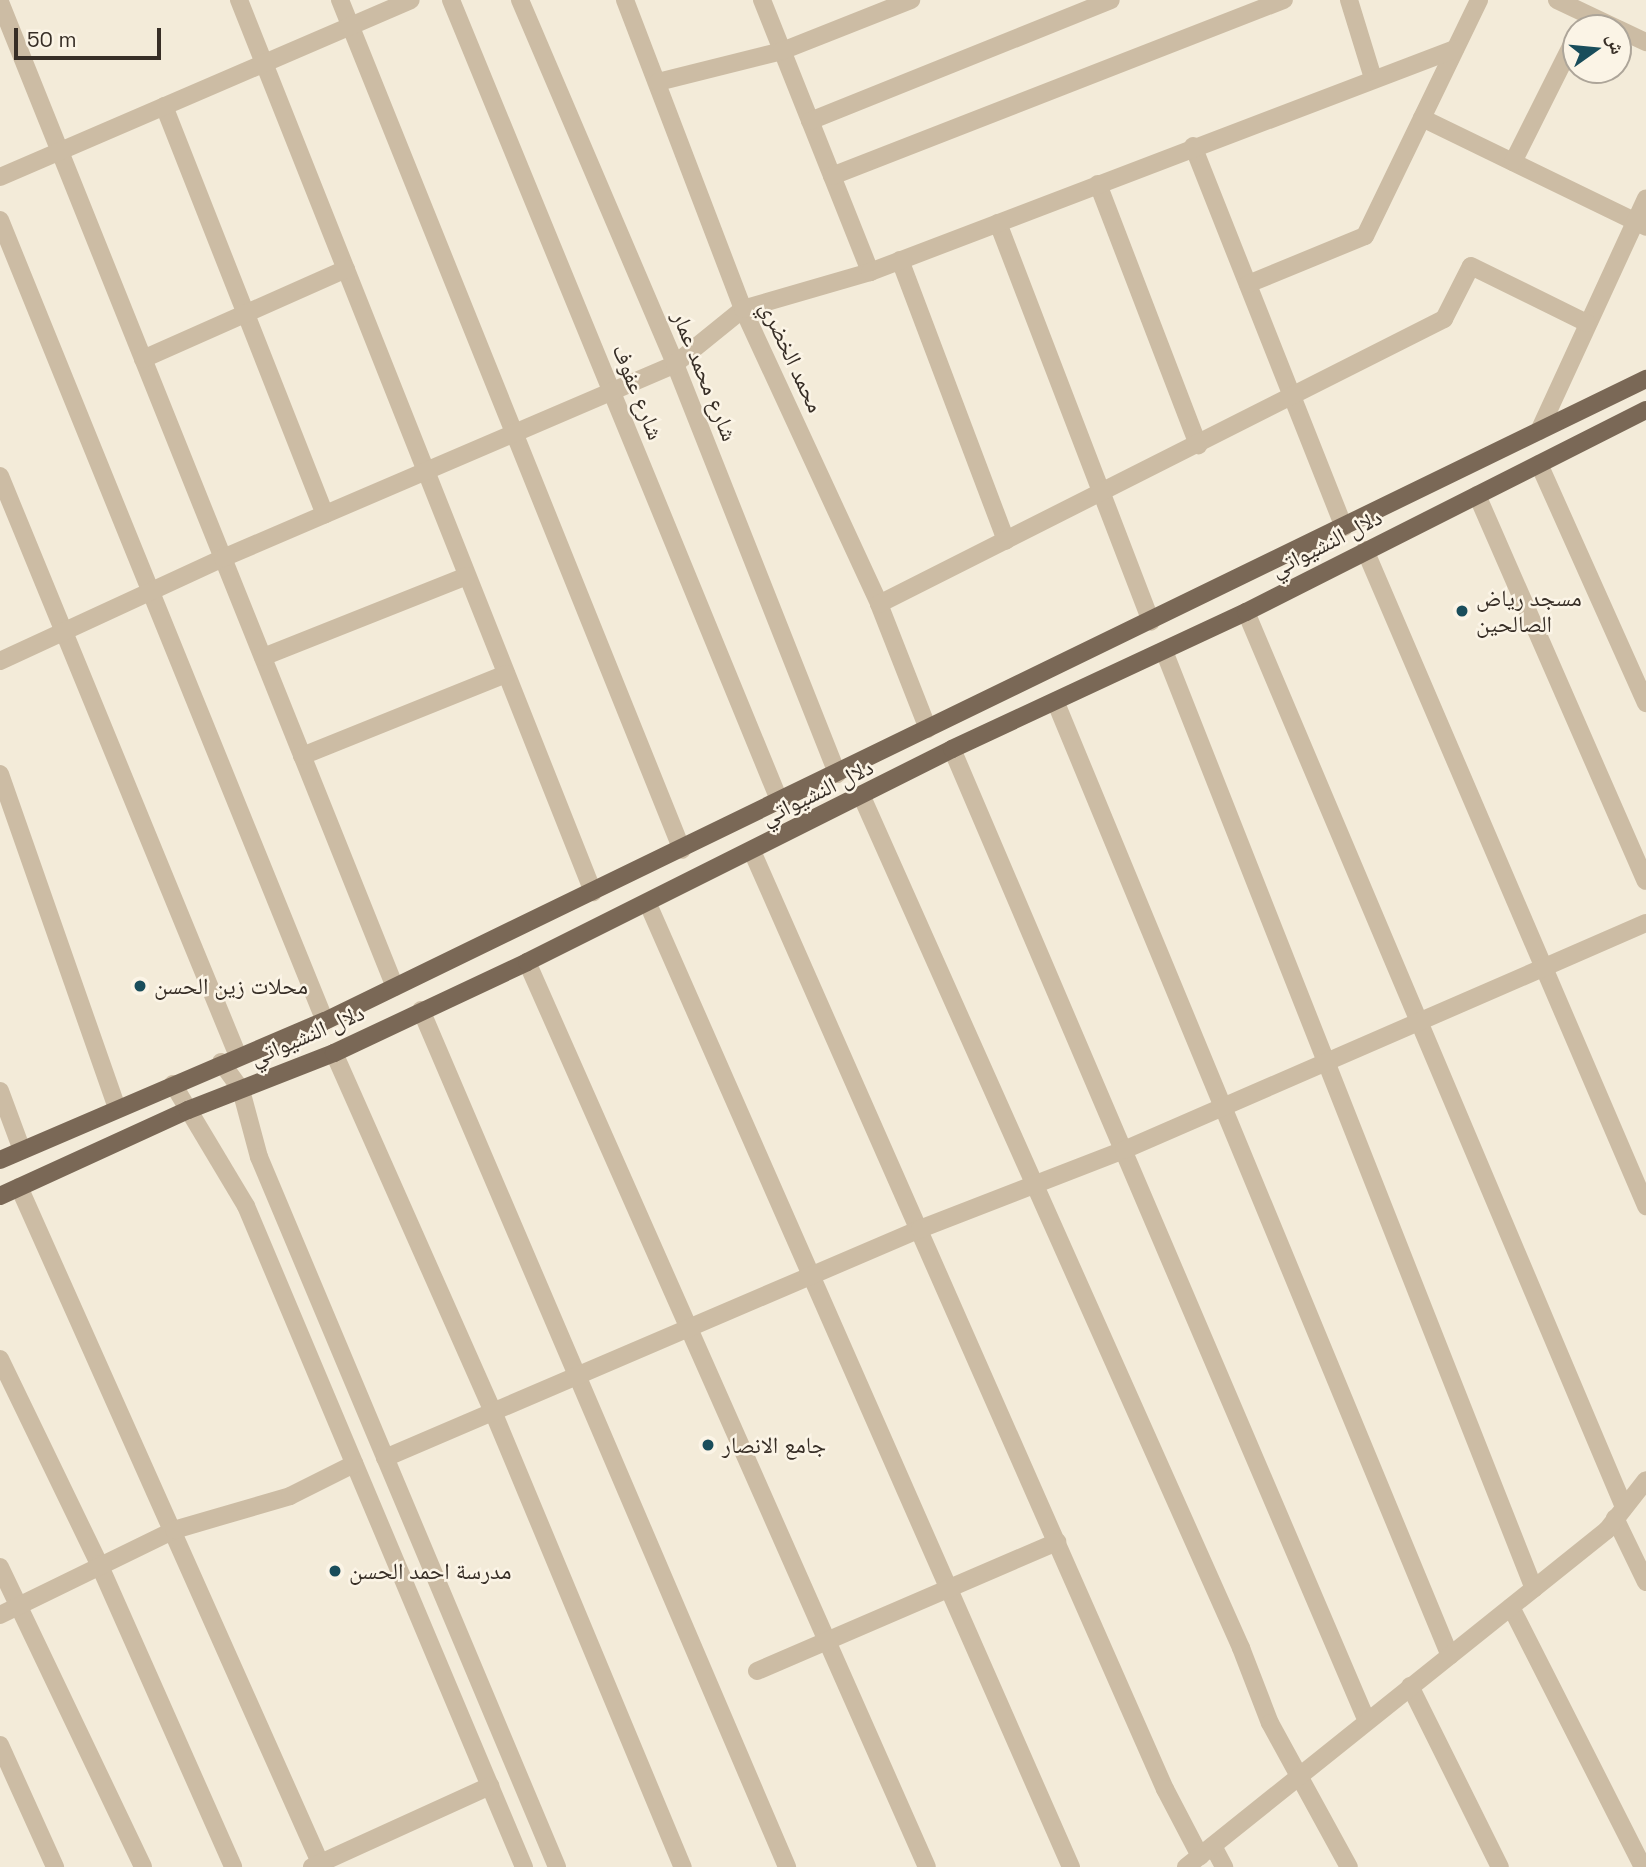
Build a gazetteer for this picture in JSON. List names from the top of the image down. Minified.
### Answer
{"streets":{"main road":["دلال النشيواتي"],"street":["محمد الخضري","شارع محمد عمار","شارع عفوف"]},"crossings":[["محمد الخضري","دلال النشيواتي"],["شارع محمد عمار","دلال النشيواتي"],["شارع عفوف","دلال النشيواتي"]],"places":["مسجد رياض الصالحين","محلات زين الحسن","جامع الانصار","مدرسة احمد الحسن"],"scale_bar":"50 m","north":"right"}
